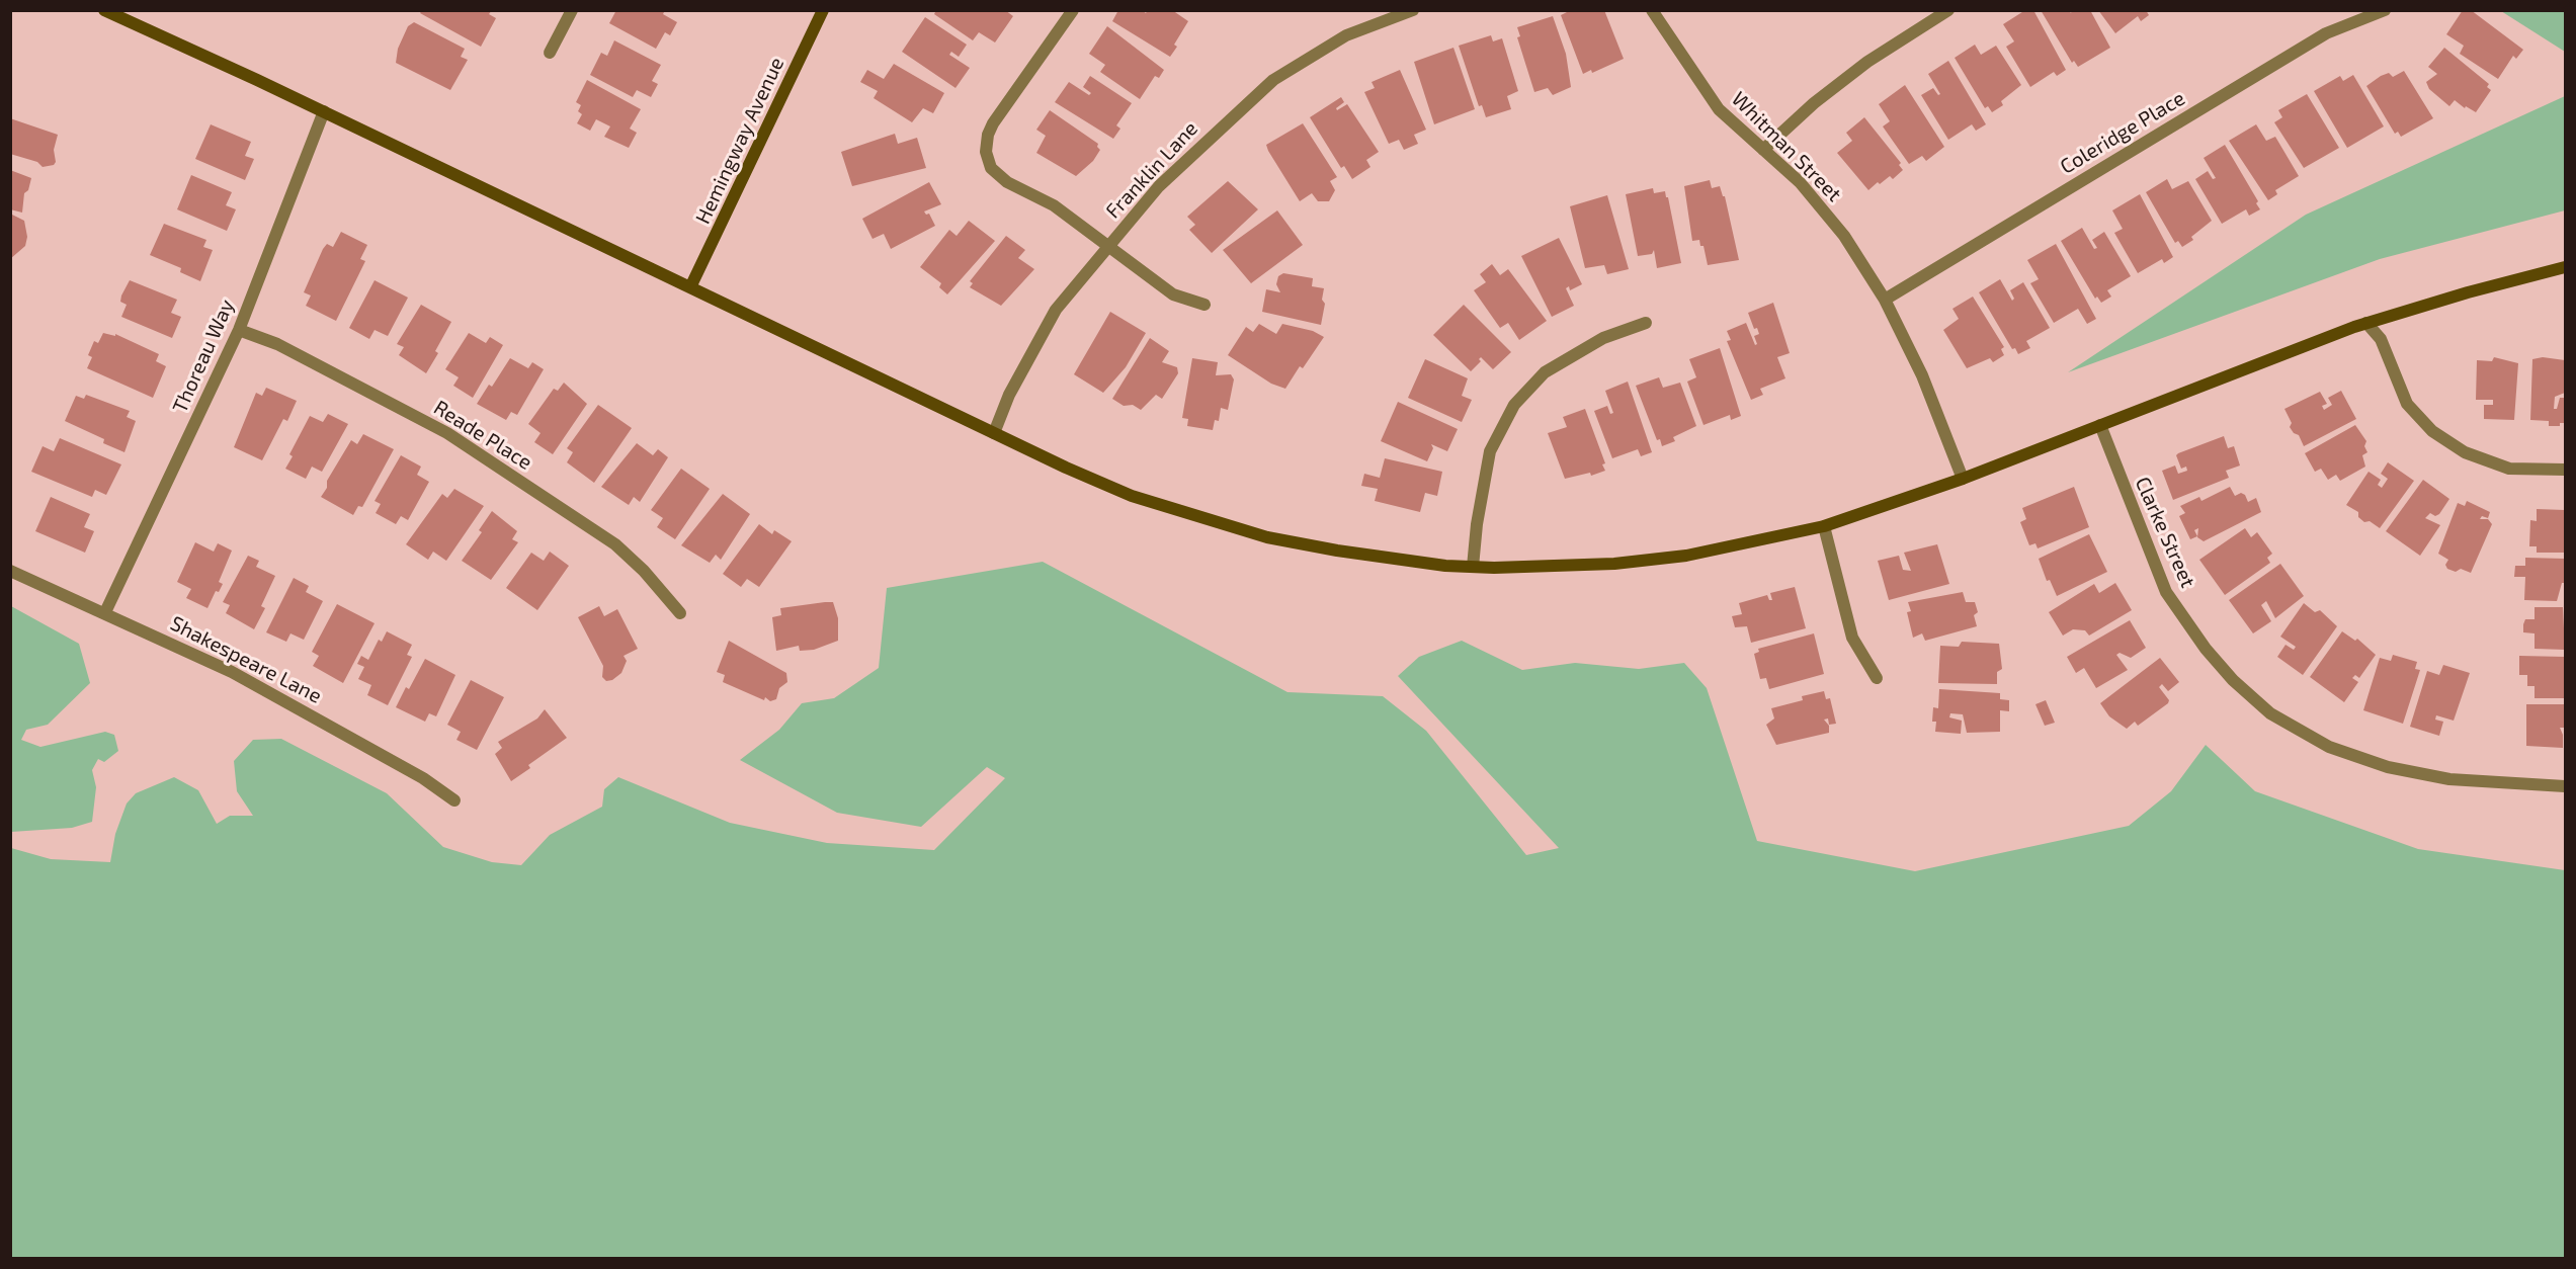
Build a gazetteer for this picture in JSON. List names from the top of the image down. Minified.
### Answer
{"streets":{"main road":["Hemingway Avenue"],"street":["Coleridge Place","Whitman Street","Franklin Lane","Thoreau Way","Reade Place","Clarke Street","Shakespeare Lane"]},"crossings":[["Coleridge Place","Whitman Street"],["Thoreau Way","Reade Place"],["Thoreau Way","Shakespeare Lane"]]}
